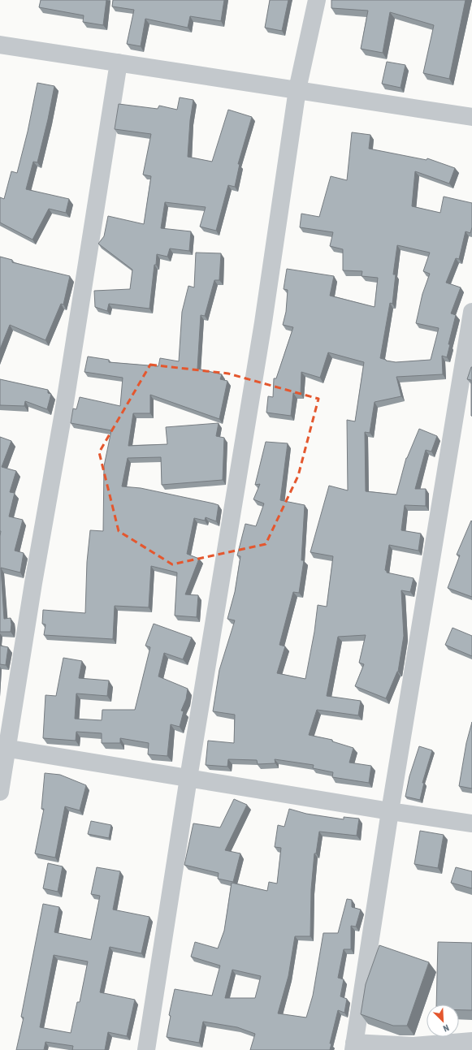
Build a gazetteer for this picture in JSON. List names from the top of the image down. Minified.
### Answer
{"north":"bottom right"}
